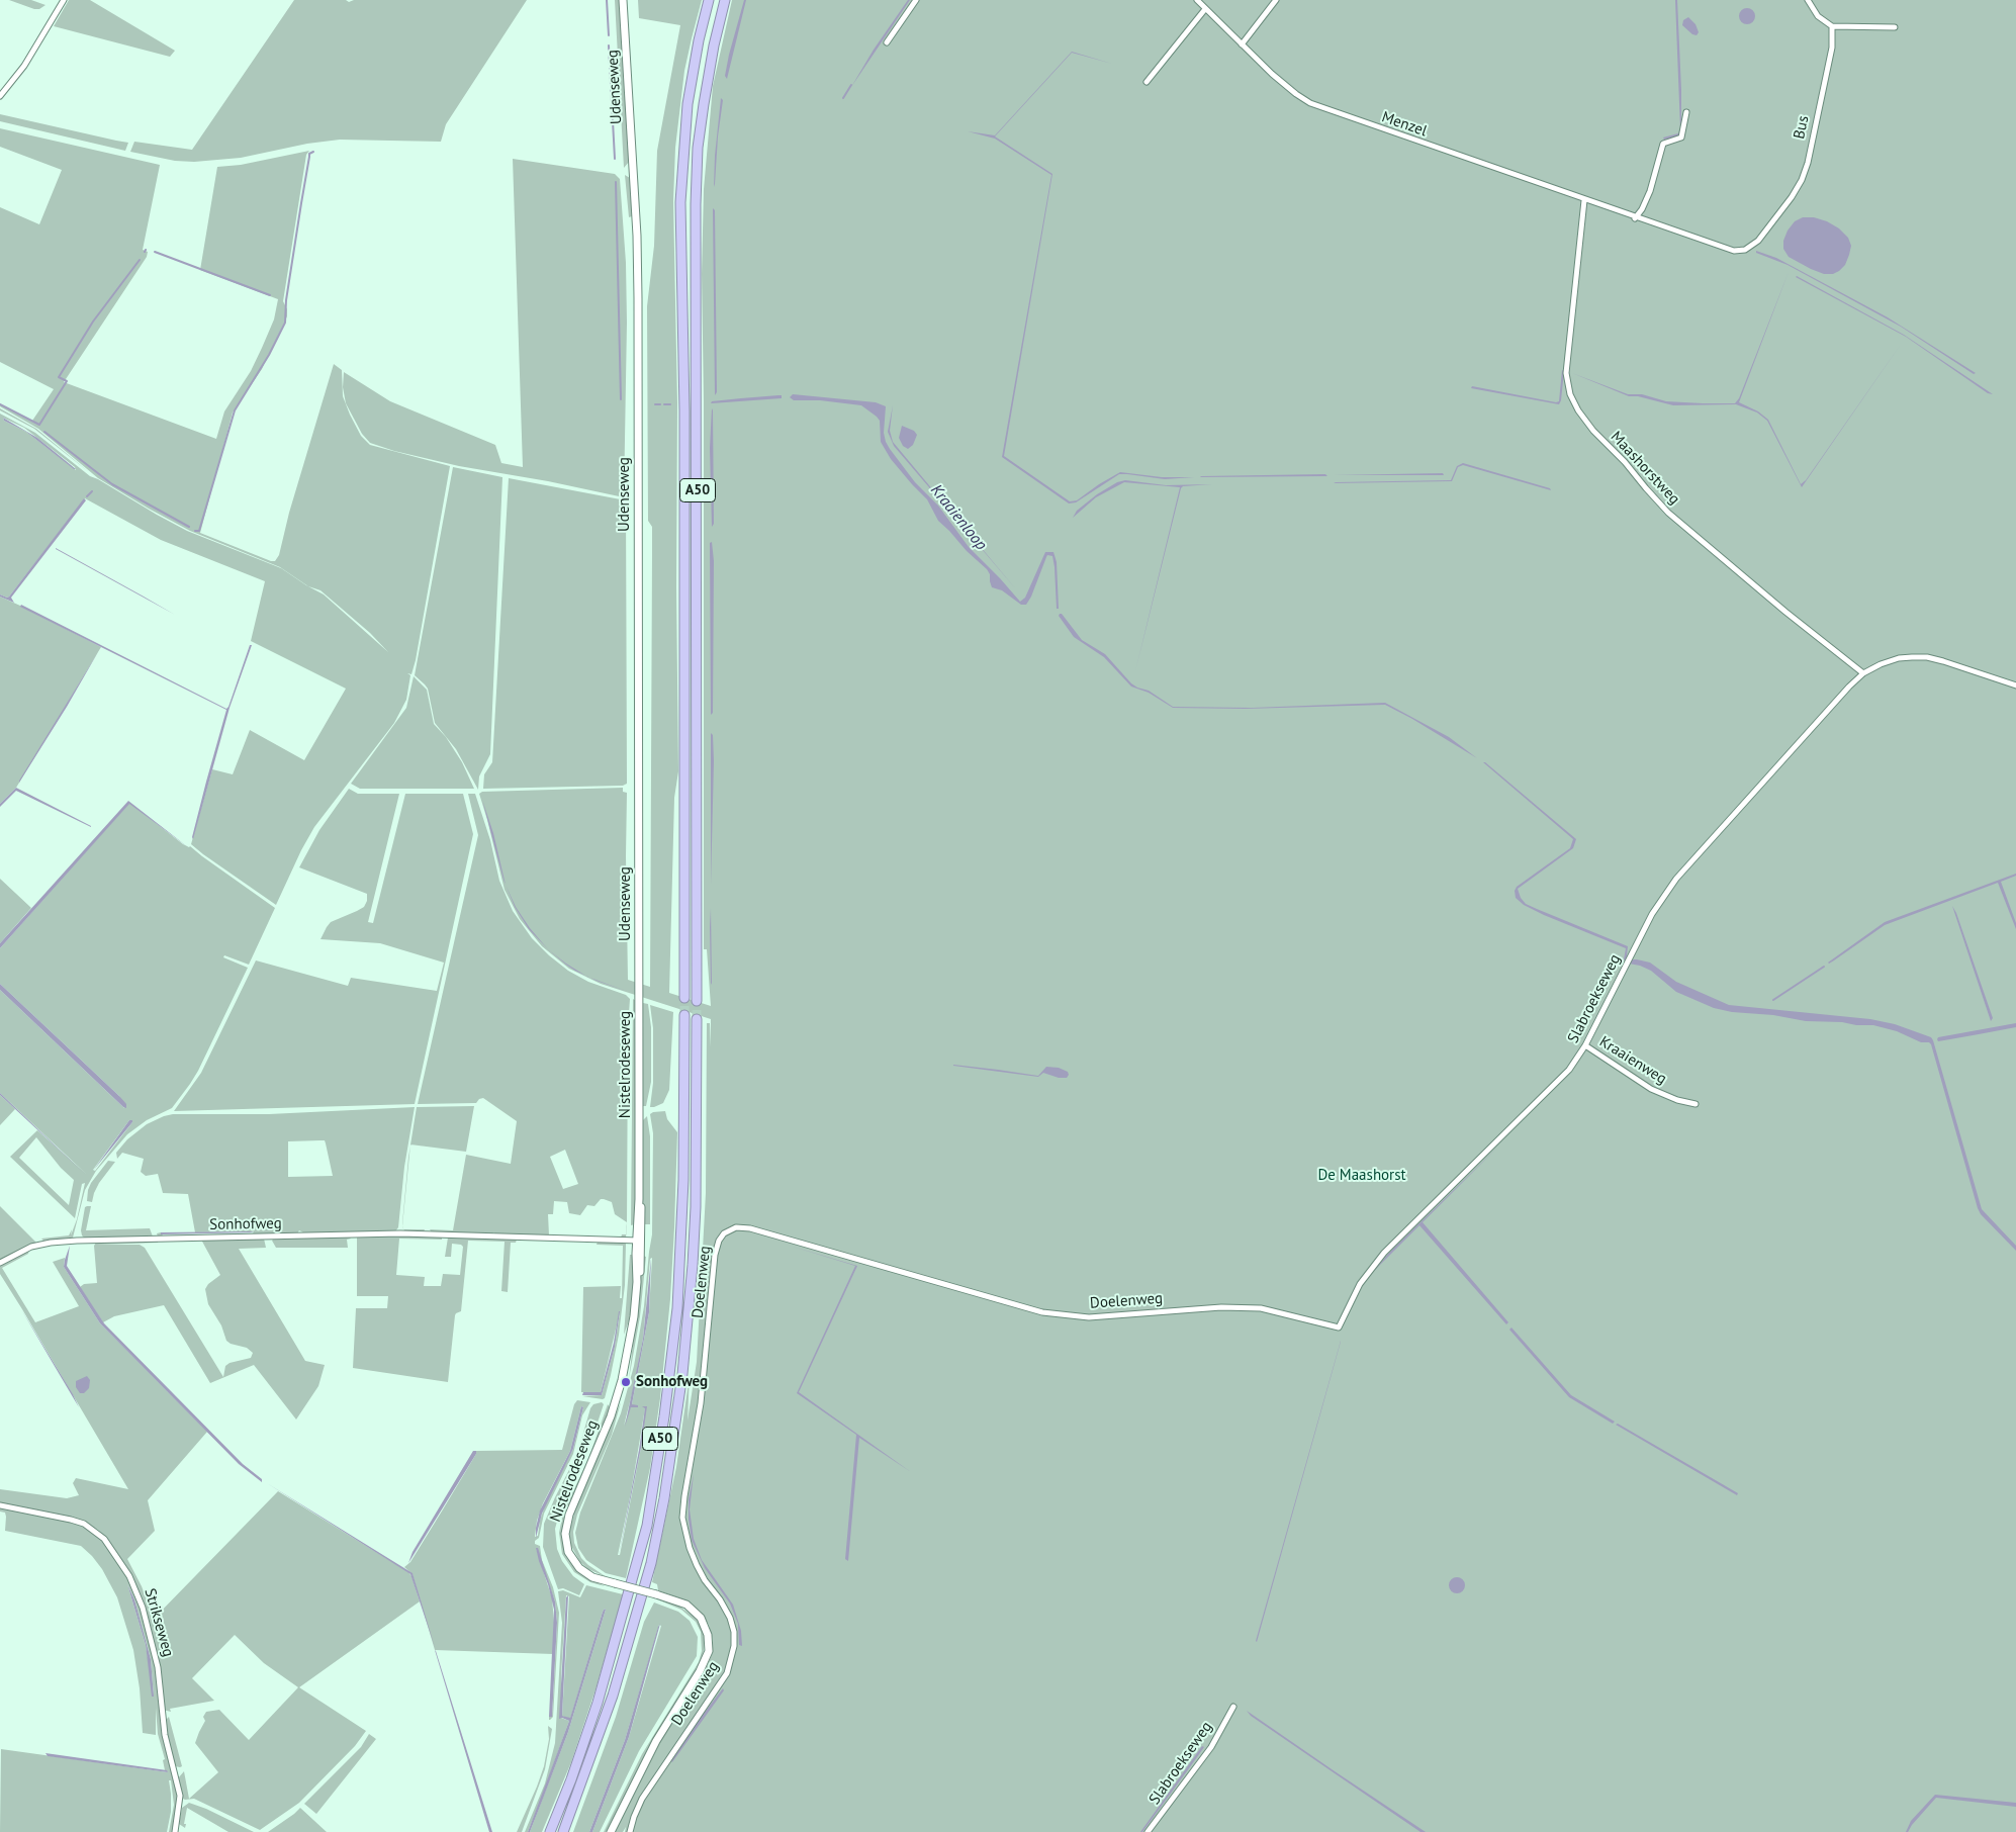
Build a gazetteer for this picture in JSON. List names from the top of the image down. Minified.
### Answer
{"streets":{"highway":["A50"],"street":["Udenseweg","Menzel","Bus","Maashorstweg","Slabroekseweg","Kraaienweg","Nistelrodeseweg","Sonhofweg","Doelenweg","Strikseweg"]},"crossings":[["Udenseweg","Nistelrodeseweg"],["Menzel","Bus"],["Menzel","Maashorstweg"],["Maashorstweg","Slabroekseweg"],["Slabroekseweg","Kraaienweg"],["Slabroekseweg","Doelenweg"],["Nistelrodeseweg","Sonhofweg"]],"water":["Kraaienloop"],"parks":["De Maashorst"],"places":["Sonhofweg"]}
